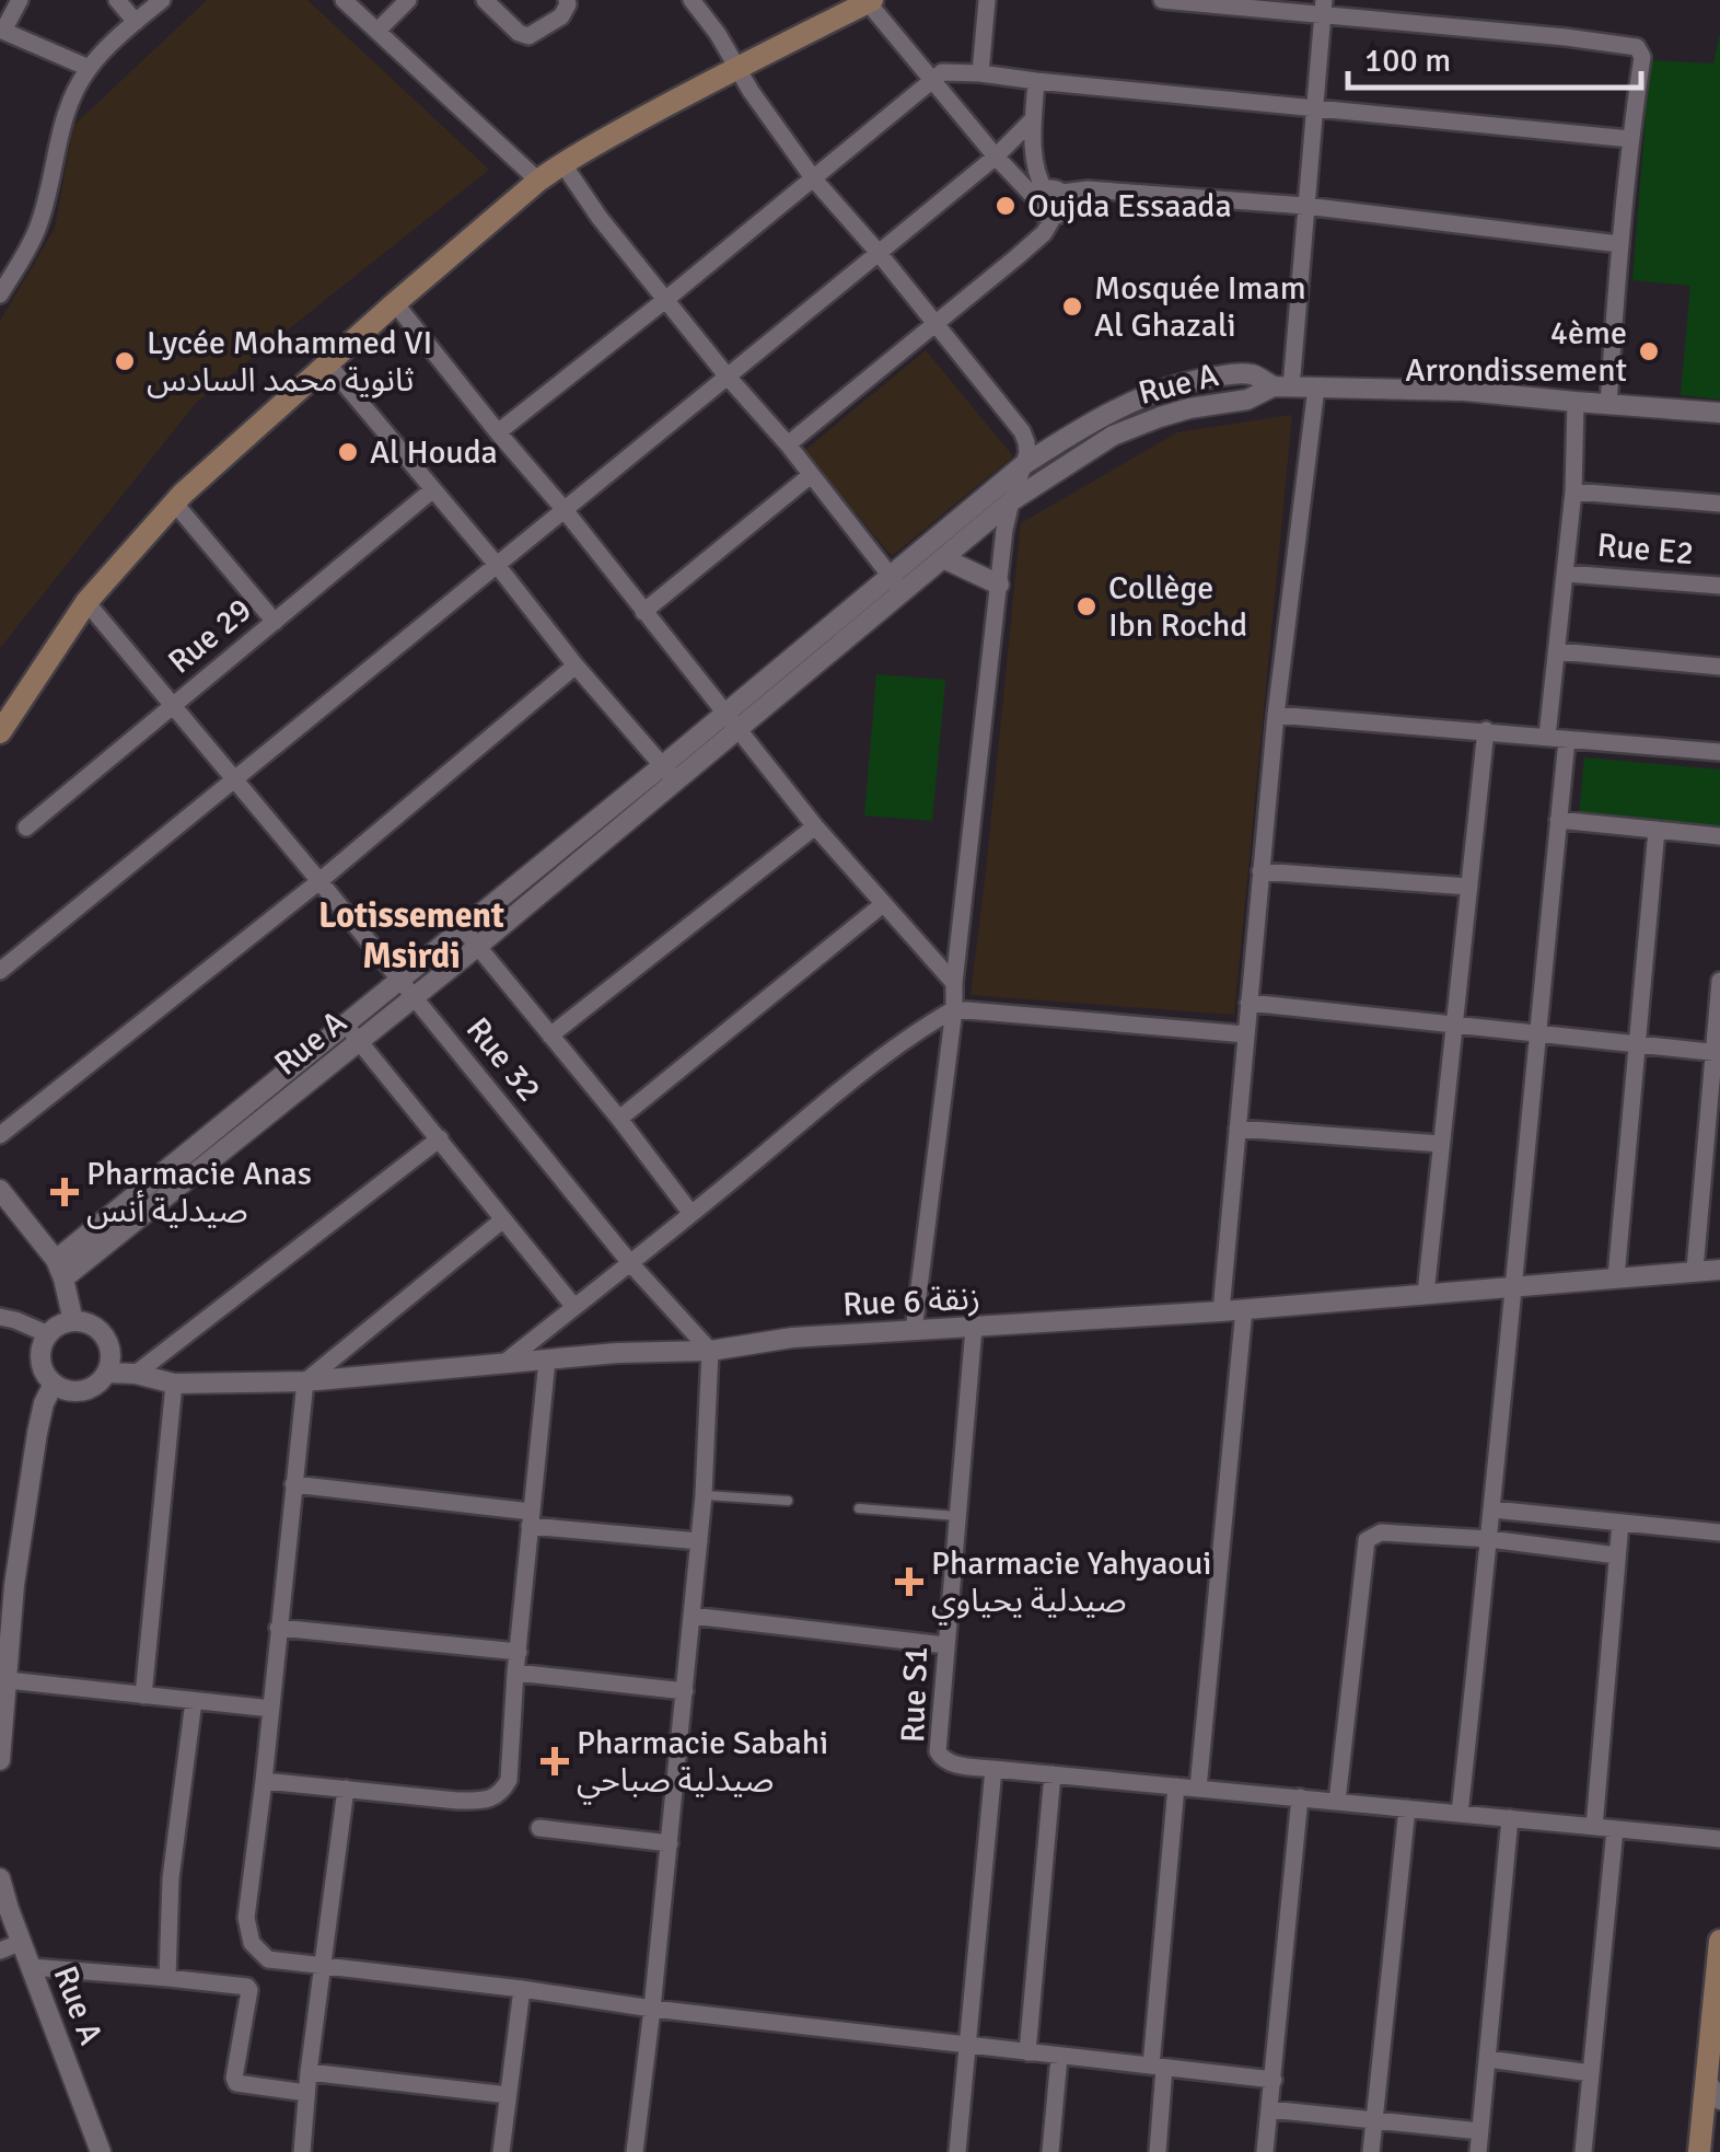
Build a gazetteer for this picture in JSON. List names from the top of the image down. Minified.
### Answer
{"streets":{"street":["Rue A","Rue E2","Rue 29","Rue 32","Rue 6 زنقة","Rue S1"]},"crossings":[["Rue A","Rue 32"],["Rue 29","Rue 32"],["Rue 32","Rue 6 زنقة"],["Rue 6 زنقة","Rue S1"]],"districts":["Lotissement Msirdi"],"places":{"other":["Oujda Essaada","Mosquée Imam Al Ghazali","4ème Arrondissement","Lycée Mohammed VI ثانوية محمد السادس","Al Houda","Collège Ibn Rochd"],"health":["Pharmacie Anas صيدلية أنس","Pharmacie Yahyaoui صيدلية يحياوي","Pharmacie Sabahi صيدلية صباحي"]},"scale_bar":"100 m"}
